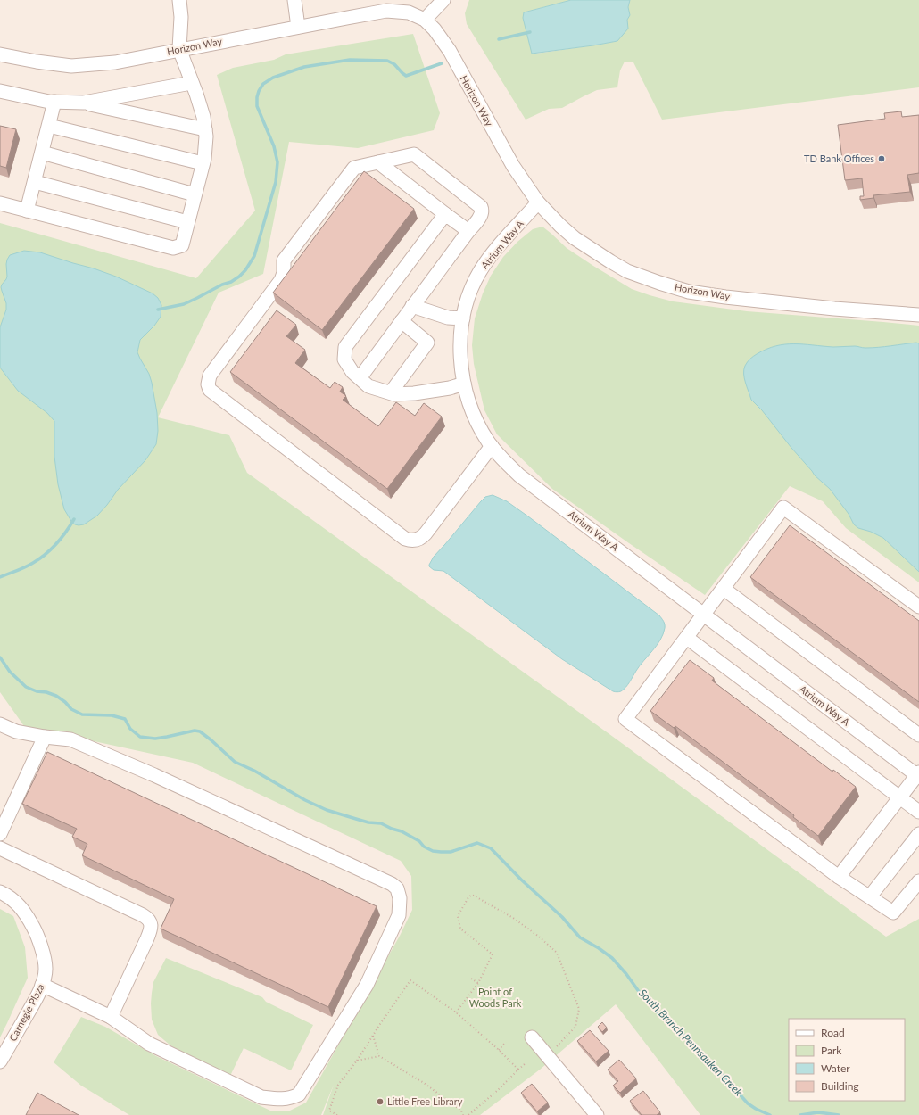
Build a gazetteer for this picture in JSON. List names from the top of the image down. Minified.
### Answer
{"streets":{"street":["Horizon Way","Atrium Way A","Carnegie Plaza"]},"crossings":[["Horizon Way","Atrium Way A"]],"water":["South Branch Pennsauken Creek"],"parks":["Point of Woods Park"],"places":["TD Bank Offices","Little Free Library"],"legend":["Road","Park","Water","Building"]}
